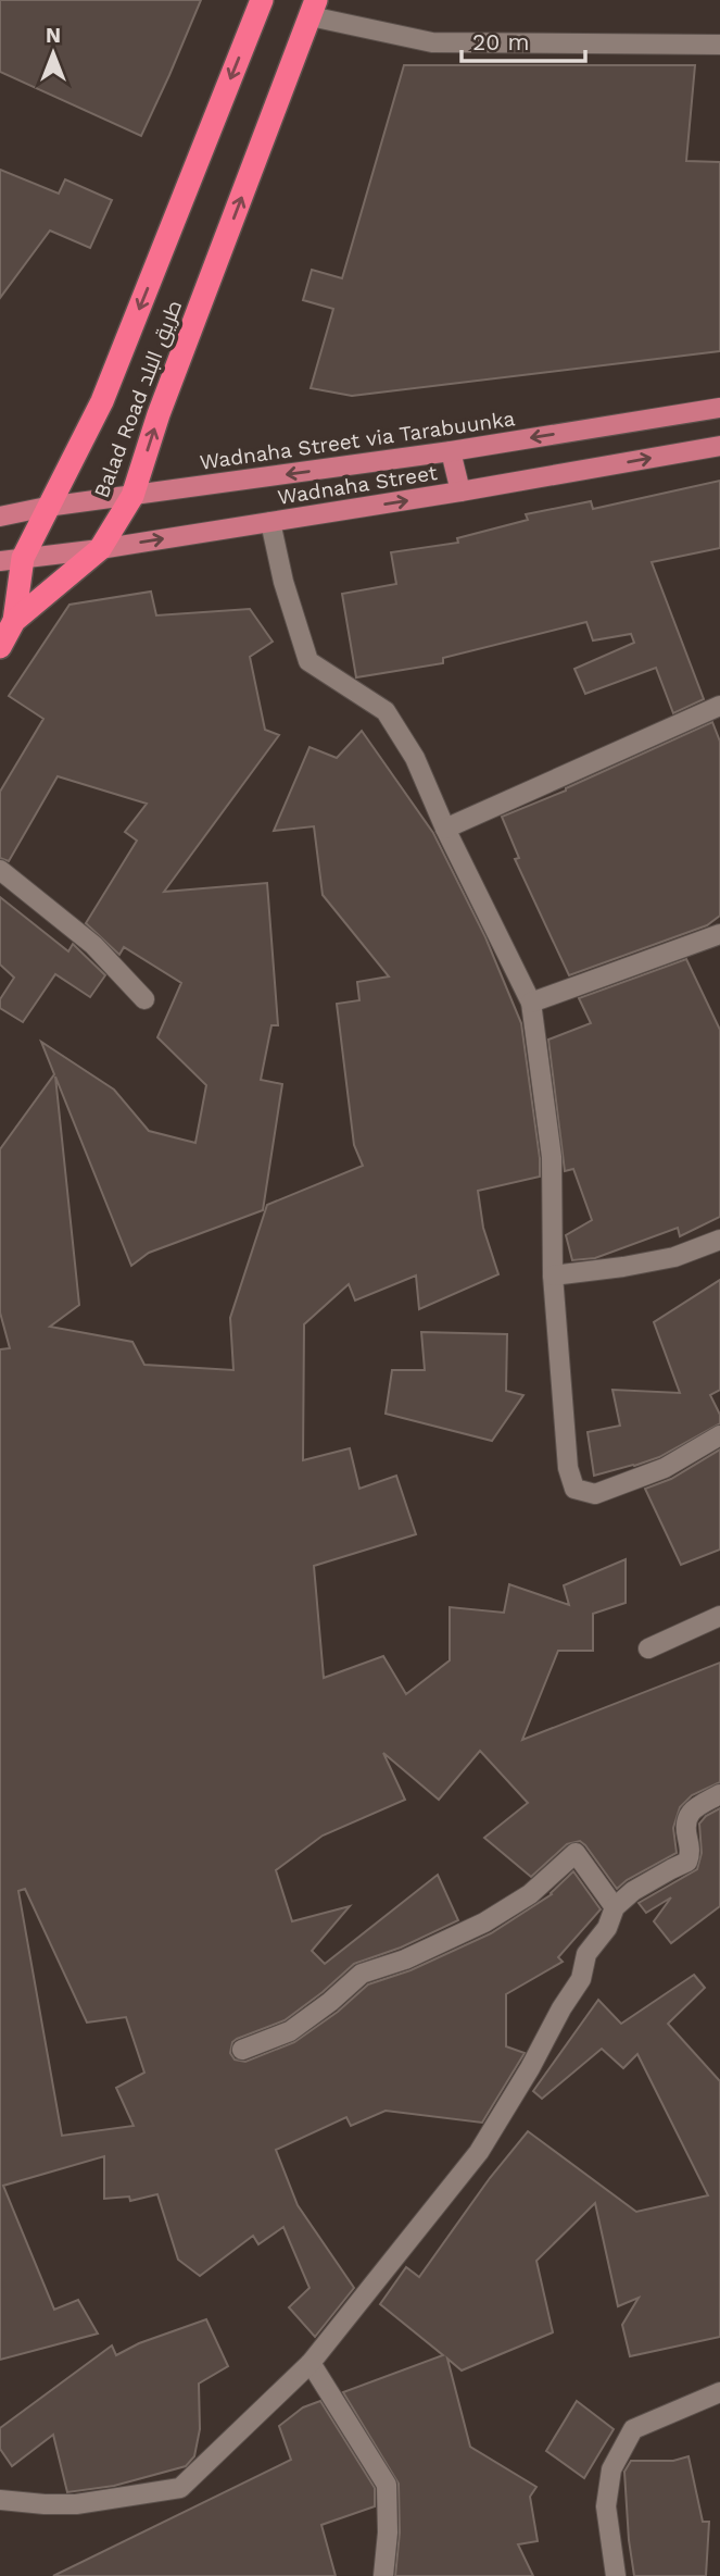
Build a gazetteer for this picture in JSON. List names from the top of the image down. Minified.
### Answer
{"streets":{"highway":["Balad Road طريق البلد"],"main road":["Wadnaha Street via Tarabuunka","Wadnaha Street"]},"crossings":[["Balad Road طريق البلد","Wadnaha Street via Tarabuunka"],["Balad Road طريق البلد","Wadnaha Street"]],"one_way":["Wadnaha Street via Tarabuunka","Wadnaha Street"],"scale_bar":"20 m","north":"top"}
